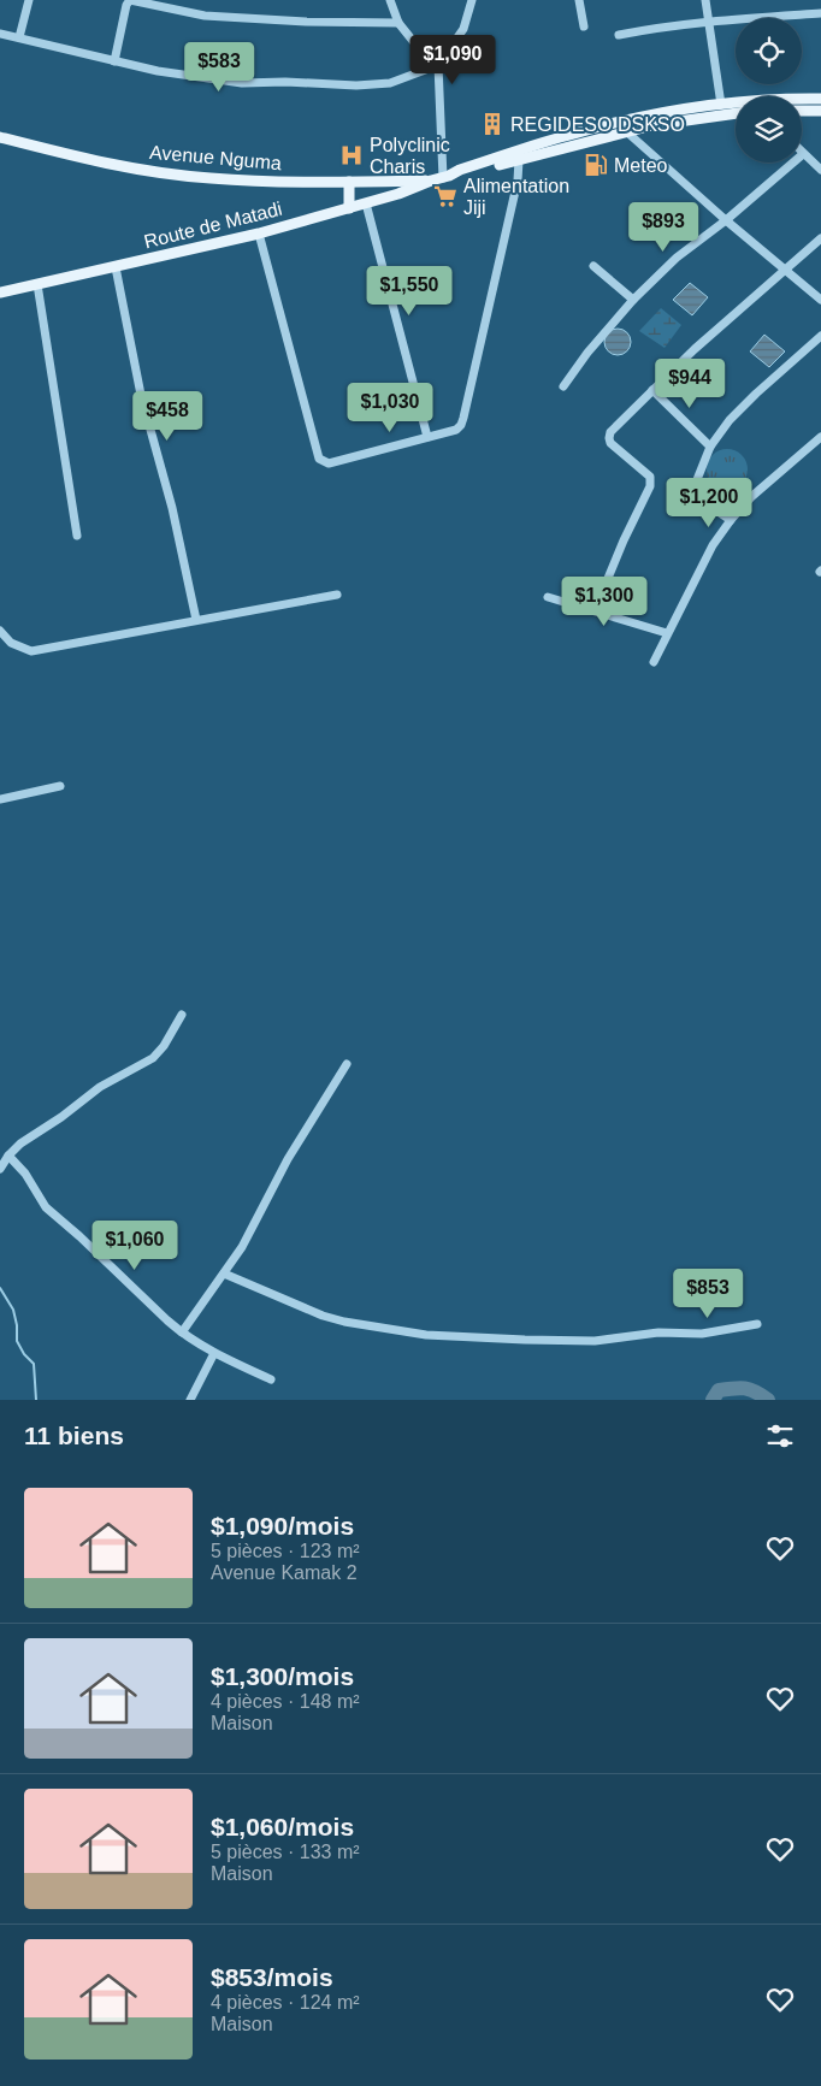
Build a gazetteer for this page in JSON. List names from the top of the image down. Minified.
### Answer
{"streets":{"main road":["Avenue Nguma","Route de Matadi"]},"crossings":[["Avenue Nguma","Route de Matadi"]],"places":{"building":["REGIDESO DSKSO"],"hospital":["Polyclinic Charis"],"fuel station":["Meteo"],"supermarket":["Alimentation Jiji"]},"page":{"price":["$1,090","$583","$893","$1,550","$944","$1,030","$458","$1,200","$1,300","$1,060","$853"],"heading":"11 biens","list":[{"name":"$1,090/mois","note":"5 pièces · 123 m² · Avenue Kamak 2"},{"name":"$1,300/mois","note":"4 pièces · 148 m² · Maison"},{"name":"$1,060/mois","note":"5 pièces · 133 m² · Maison"},{"name":"$853/mois","note":"4 pièces · 124 m² · Maison"}]}}
